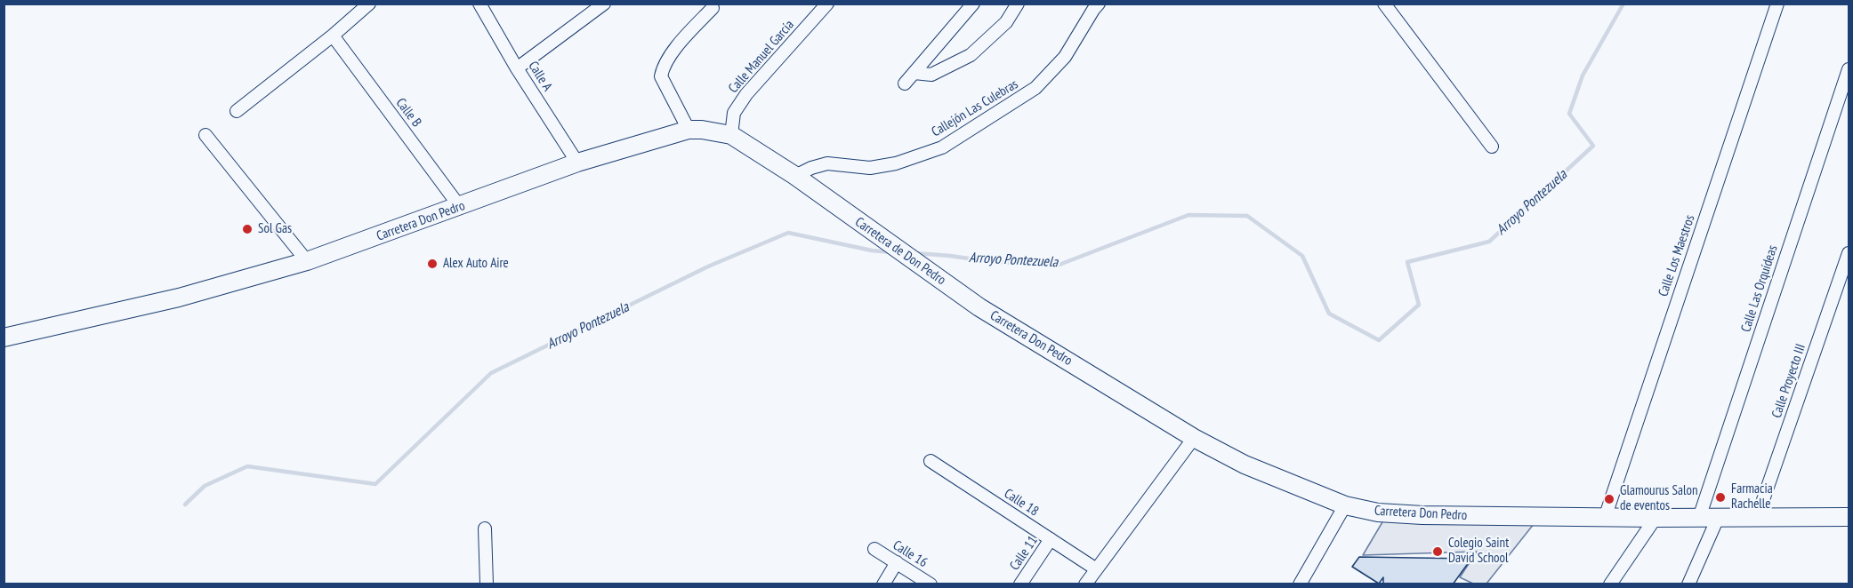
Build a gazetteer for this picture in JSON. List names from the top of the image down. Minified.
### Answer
{"streets":{"street":["Calle Manuel García","Calle A","Callejón Las Culebras","Calle B","Carretera Don Pedro","Carretera de Don Pedro","Calle Los Maestros","Calle Las Orquídeas","Calle Proyecto III","Calle 18","Calle 11","Calle 16"]},"crossings":[["Calle Manuel García","Carretera Don Pedro"],["Calle A","Carretera Don Pedro"],["Callejón Las Culebras","Carretera Don Pedro"],["Calle B","Carretera Don Pedro"],["Carretera Don Pedro","Carretera de Don Pedro"],["Carretera Don Pedro","Calle Los Maestros"],["Carretera Don Pedro","Calle Las Orquídeas"],["Carretera Don Pedro","Calle Proyecto III"],["Calle 18","Calle 11"]],"water":["Arroyo Pontezuela"],"places":["Sol Gas","Alex Auto Aire","Farmacia Rachelle","Glamourus Salon de eventos","Colegio Saint David School"]}
